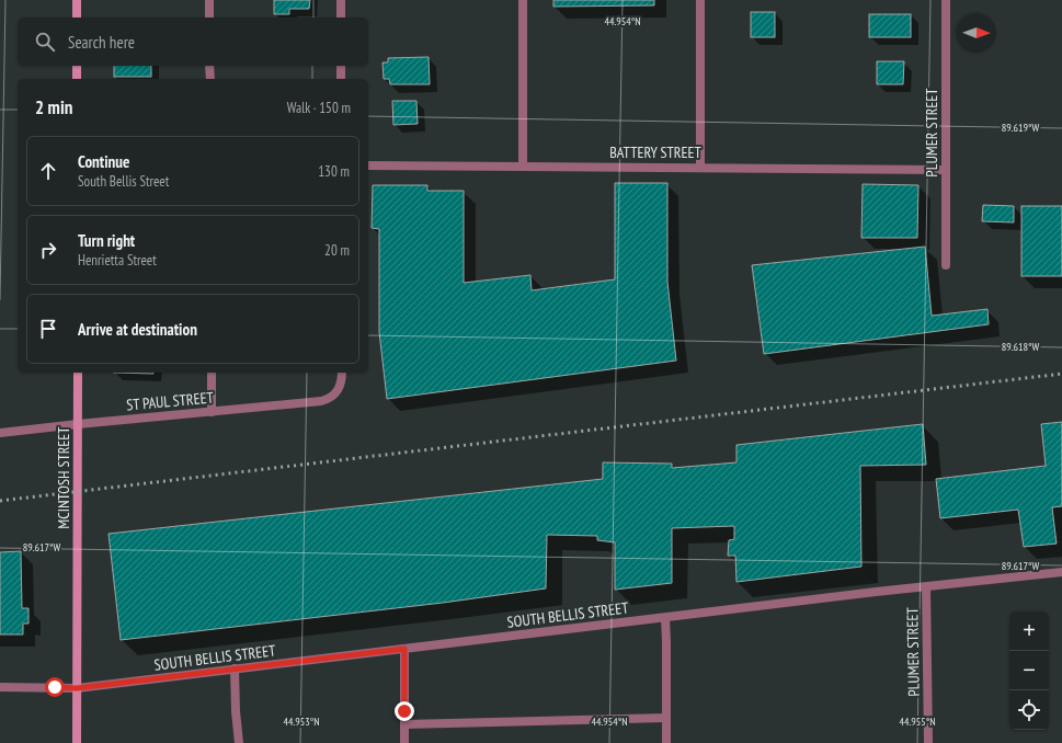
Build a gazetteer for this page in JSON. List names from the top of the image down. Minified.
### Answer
{"streets":{"street":["PLUMER STREET","BATTERY STREET","ST PAUL STREET","MCINTOSH STREET","SOUTH BELLIS STREET"]},"crossings":[["PLUMER STREET","BATTERY STREET"],["PLUMER STREET","SOUTH BELLIS STREET"],["ST PAUL STREET","MCINTOSH STREET"],["MCINTOSH STREET","SOUTH BELLIS STREET"]],"north":"right","page":{"search":"Search here","heading":["2 min","Walk · 150 m"],"list":[["Continue","South Bellis Street","130 m"],["Turn right","Henrietta Street","20 m"],"Arrive at destination"],"map_buttons":["+","−"]},"coordinates":["44.954°N","89.619°W","89.618°W","89.617°W","44.953°N","44.955°N"]}
